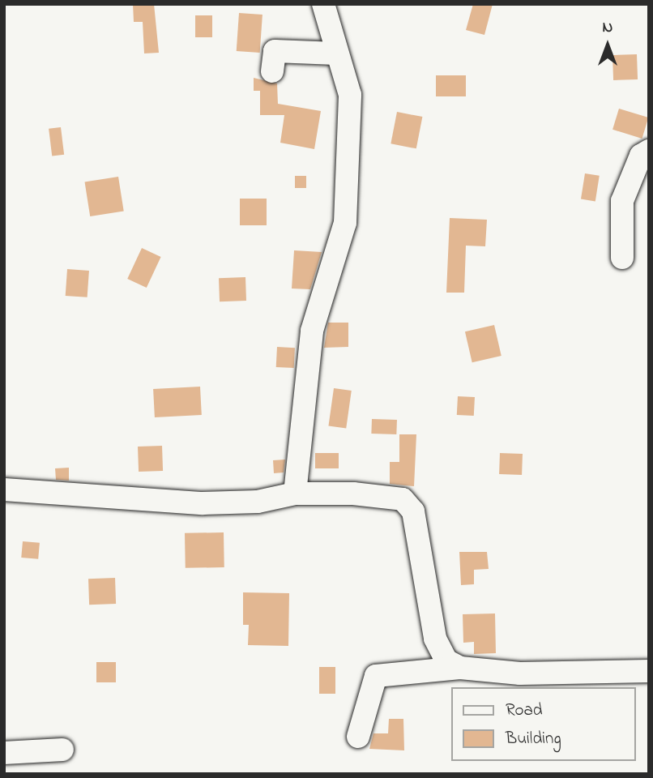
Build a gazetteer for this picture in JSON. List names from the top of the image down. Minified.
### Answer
{"legend":["Road","Building"],"north":"top"}
